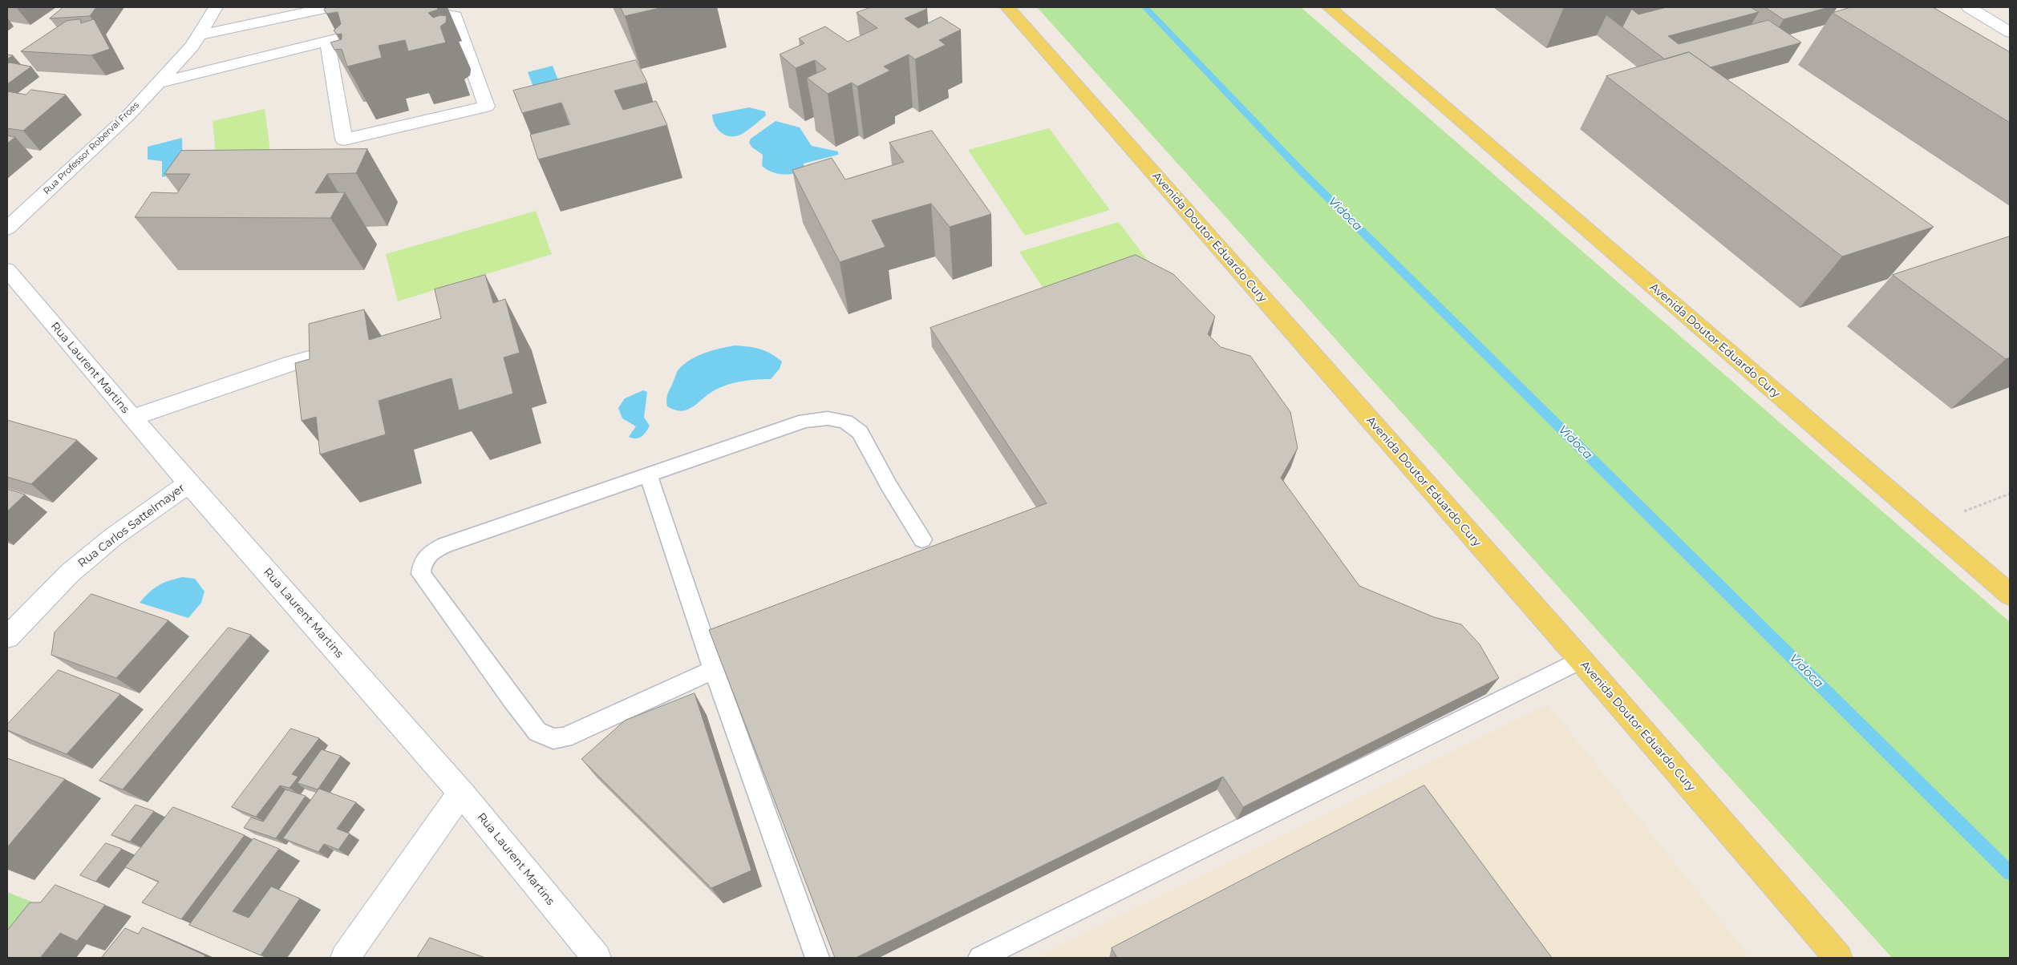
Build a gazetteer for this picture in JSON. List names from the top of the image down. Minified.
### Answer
{"streets":{"main road":["Avenida Doutor Eduardo Cury"],"street":["Rua Professor Roberval Froes","Rua Laurent Martins","Rua Carlos Sattelmayer"]},"crossings":[["Rua Laurent Martins","Rua Carlos Sattelmayer"]],"water":["Vidoca"]}
